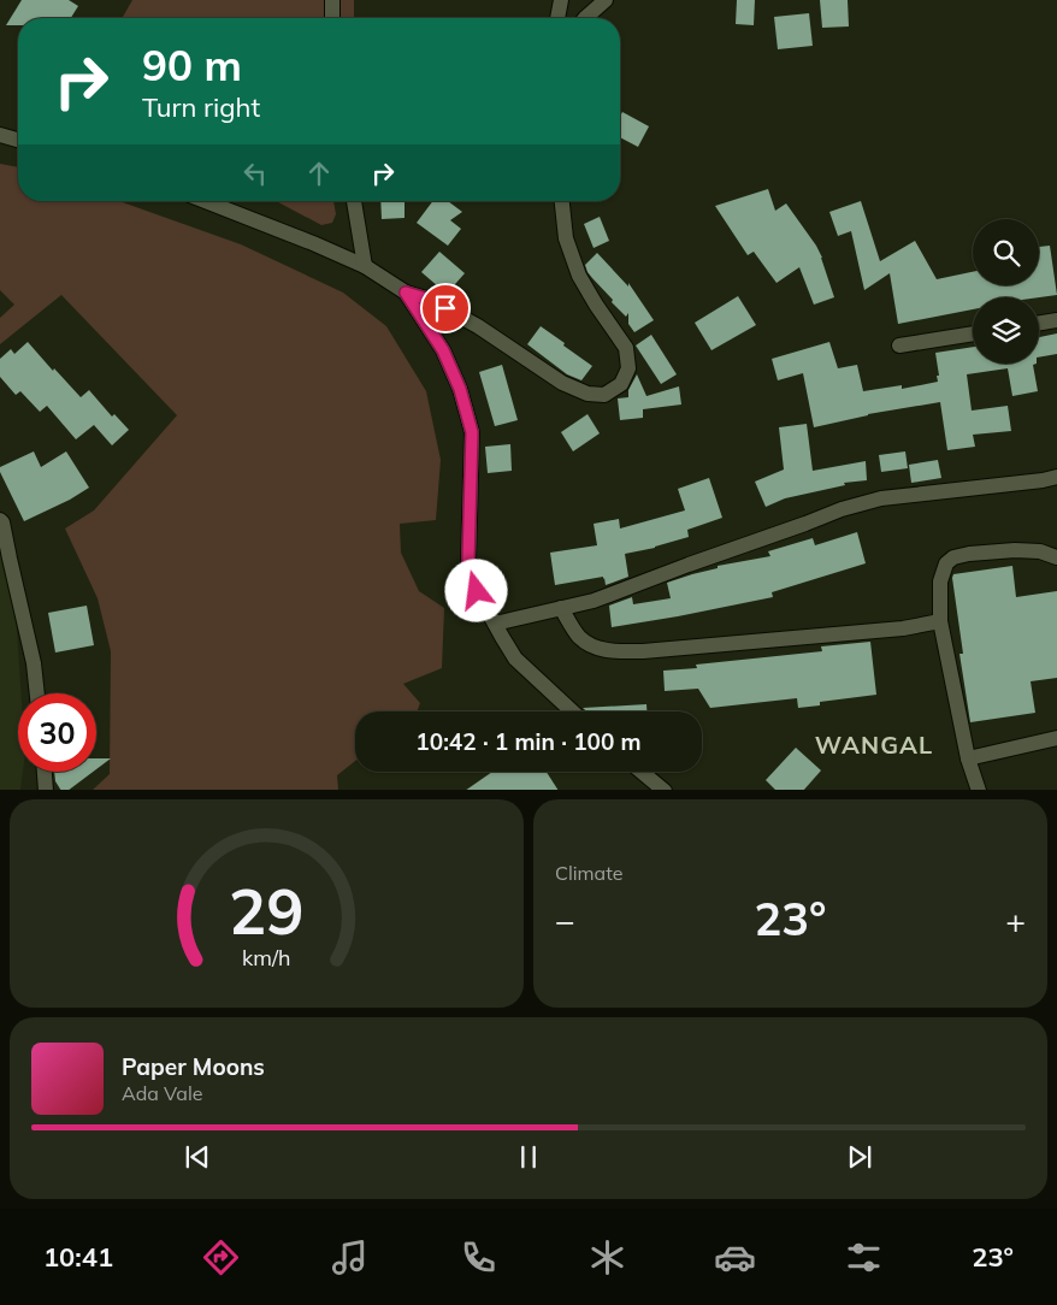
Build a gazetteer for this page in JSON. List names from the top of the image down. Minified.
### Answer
{"districts":["WANGAL"],"page":{"turn":["90 m","Turn right"],"limit":"30","trip":"10:42 · 1 min · 100 m","tile":"Climate","heat":["−","23°","+"],"song":["Paper Moons","Ada Vale"],"tabs":["10:41","23°"],"gauge":["29","km/h"]}}
